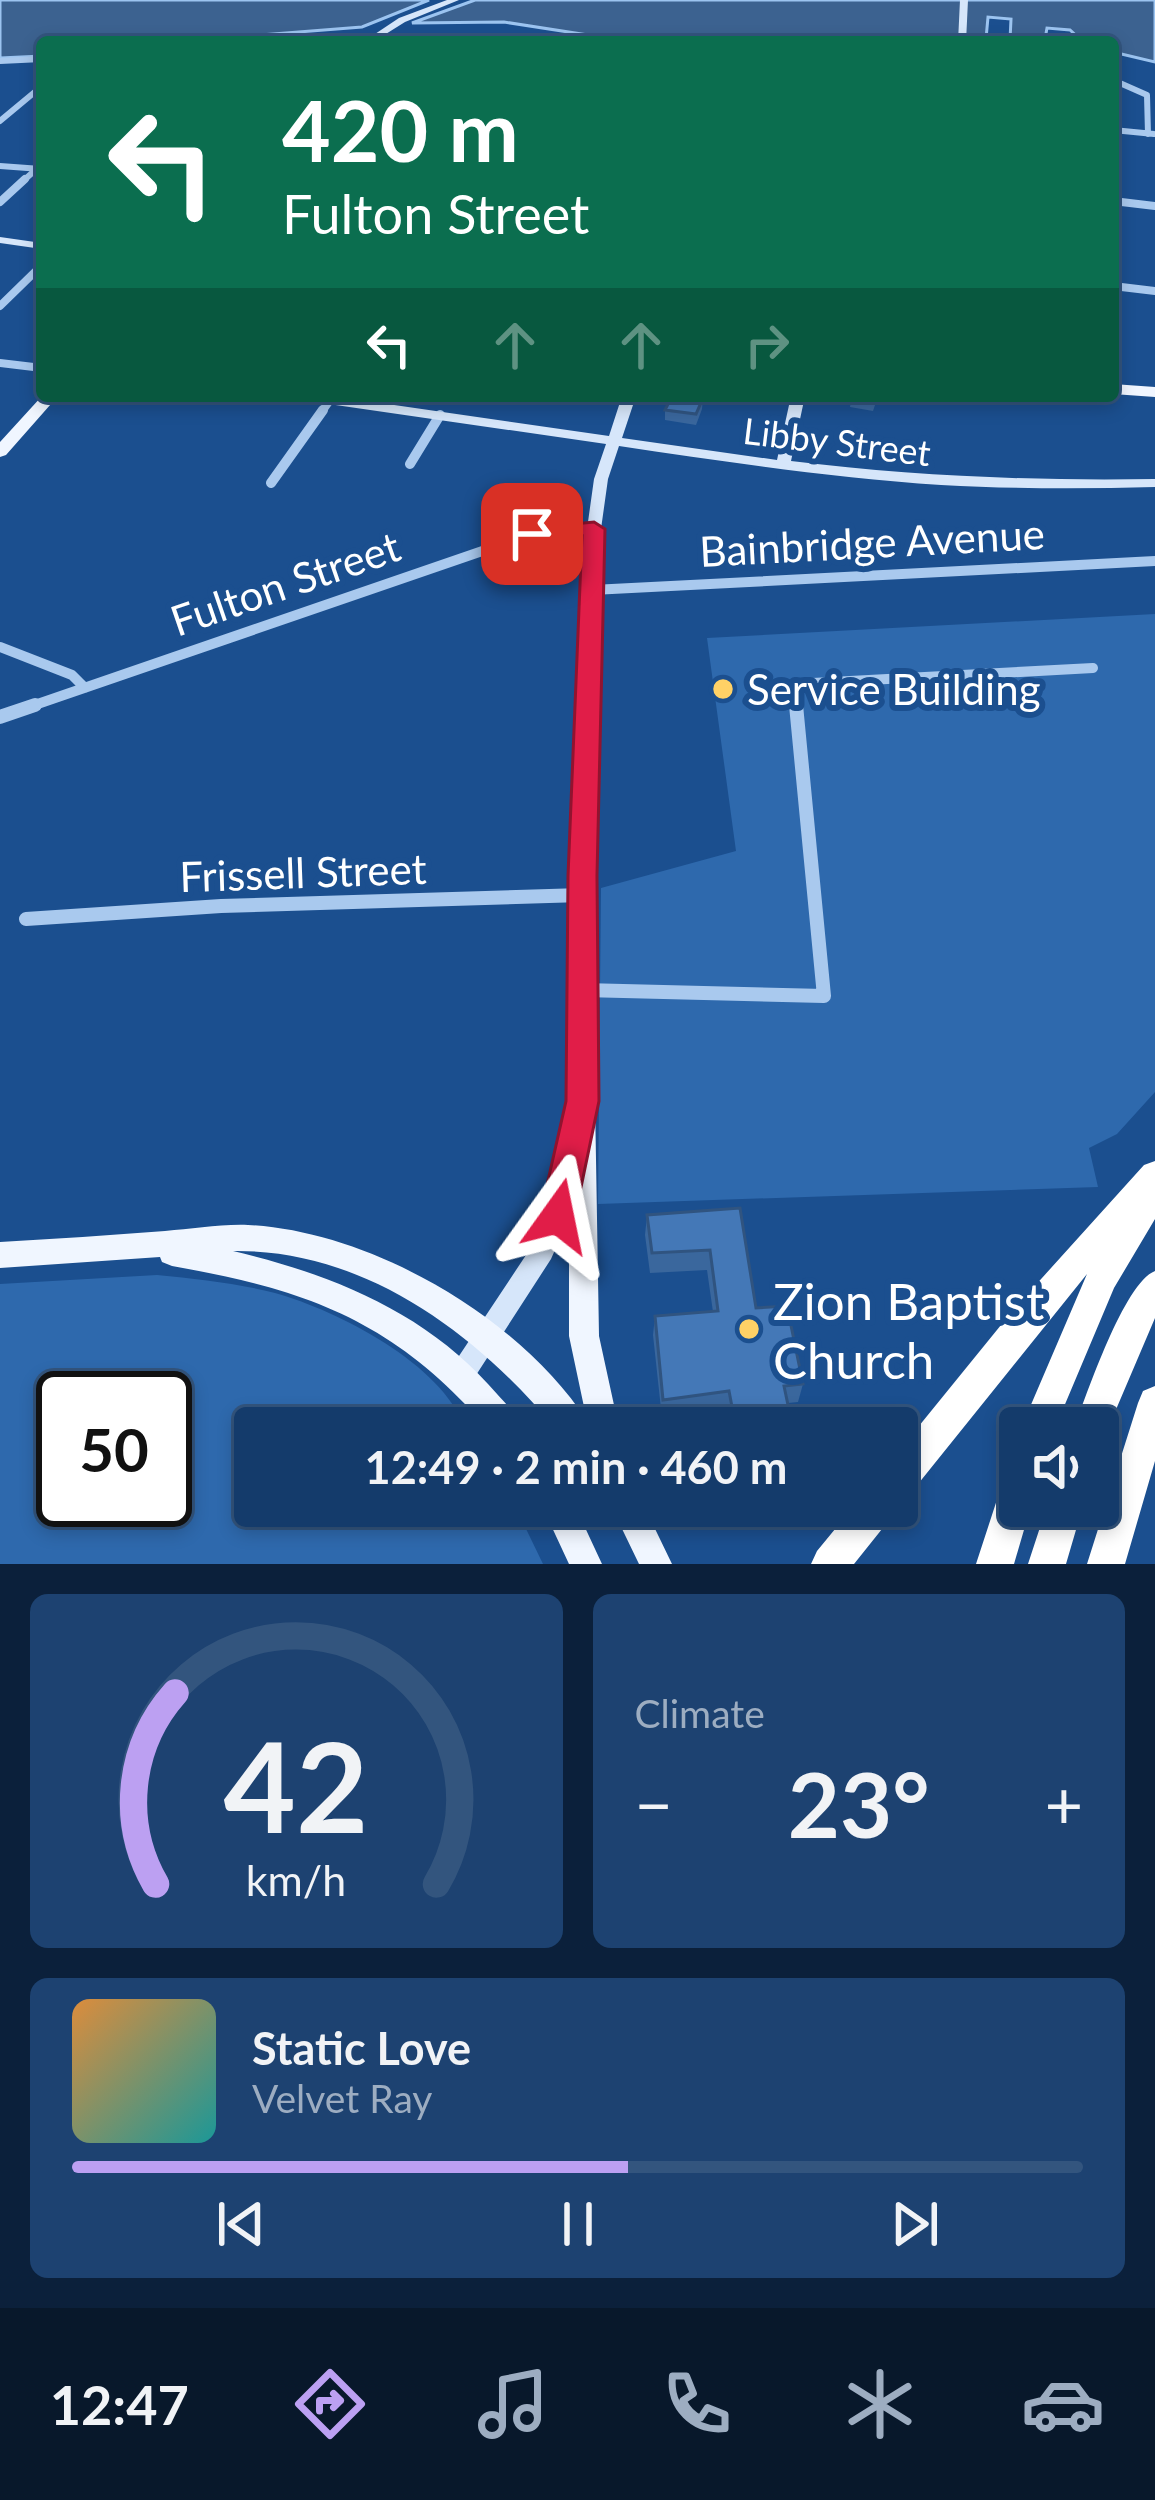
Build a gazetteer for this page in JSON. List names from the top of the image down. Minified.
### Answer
{"streets":{"main road":["Libby Street"],"street":["Bainbridge Avenue","Fulton Street","Frissell Street"]},"places":["Service Building","Zion Baptist Church"],"page":{"turn":["420 m","Fulton Street"],"limit":"50","trip":"12:49 · 2 min · 460 m","tile":"Climate","heat":["−","23°","+"],"song":["Static Love","Velvet Ray"],"tabs":"12:47","gauge":["42","km/h"]}}
